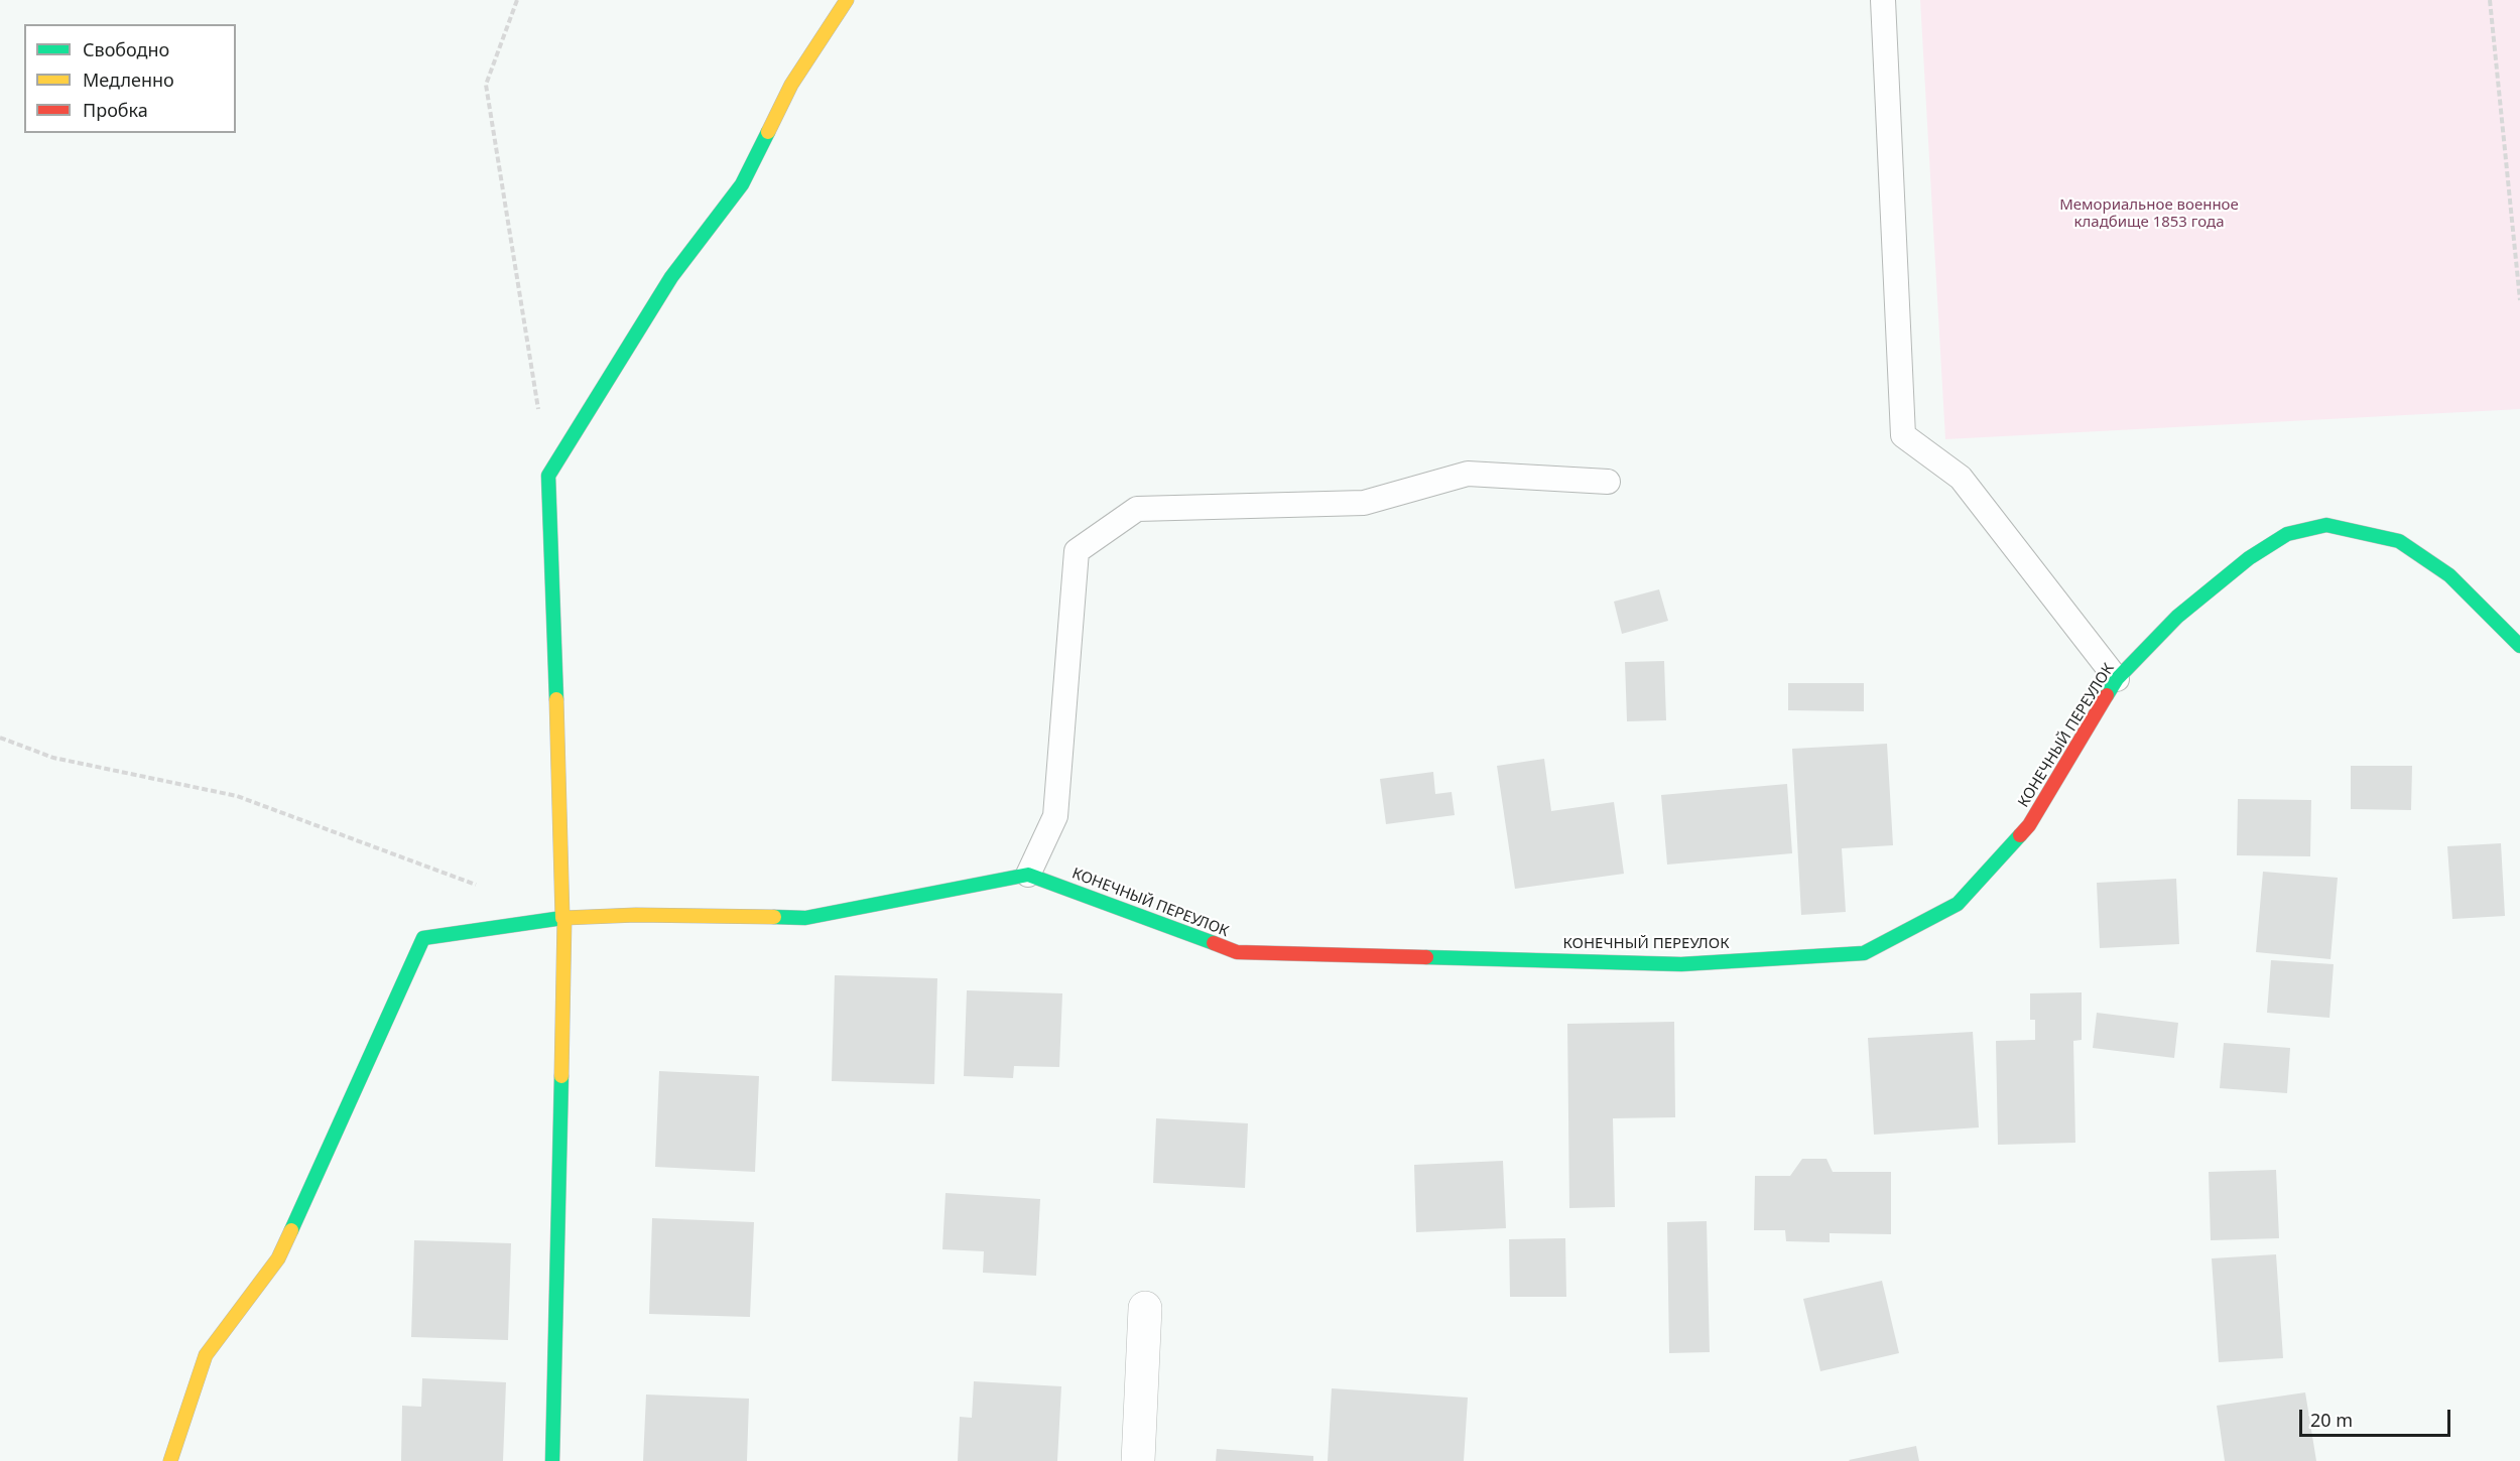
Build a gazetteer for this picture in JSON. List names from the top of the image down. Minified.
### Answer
{"streets":{"street":["КОНЕЧНЫЙ ПЕРЕУЛОК"]},"parks":["Мемориальное военное кладбище 1853 года"],"legend":["Свободно","Медленно","Пробка"],"scale_bar":"20 m"}
